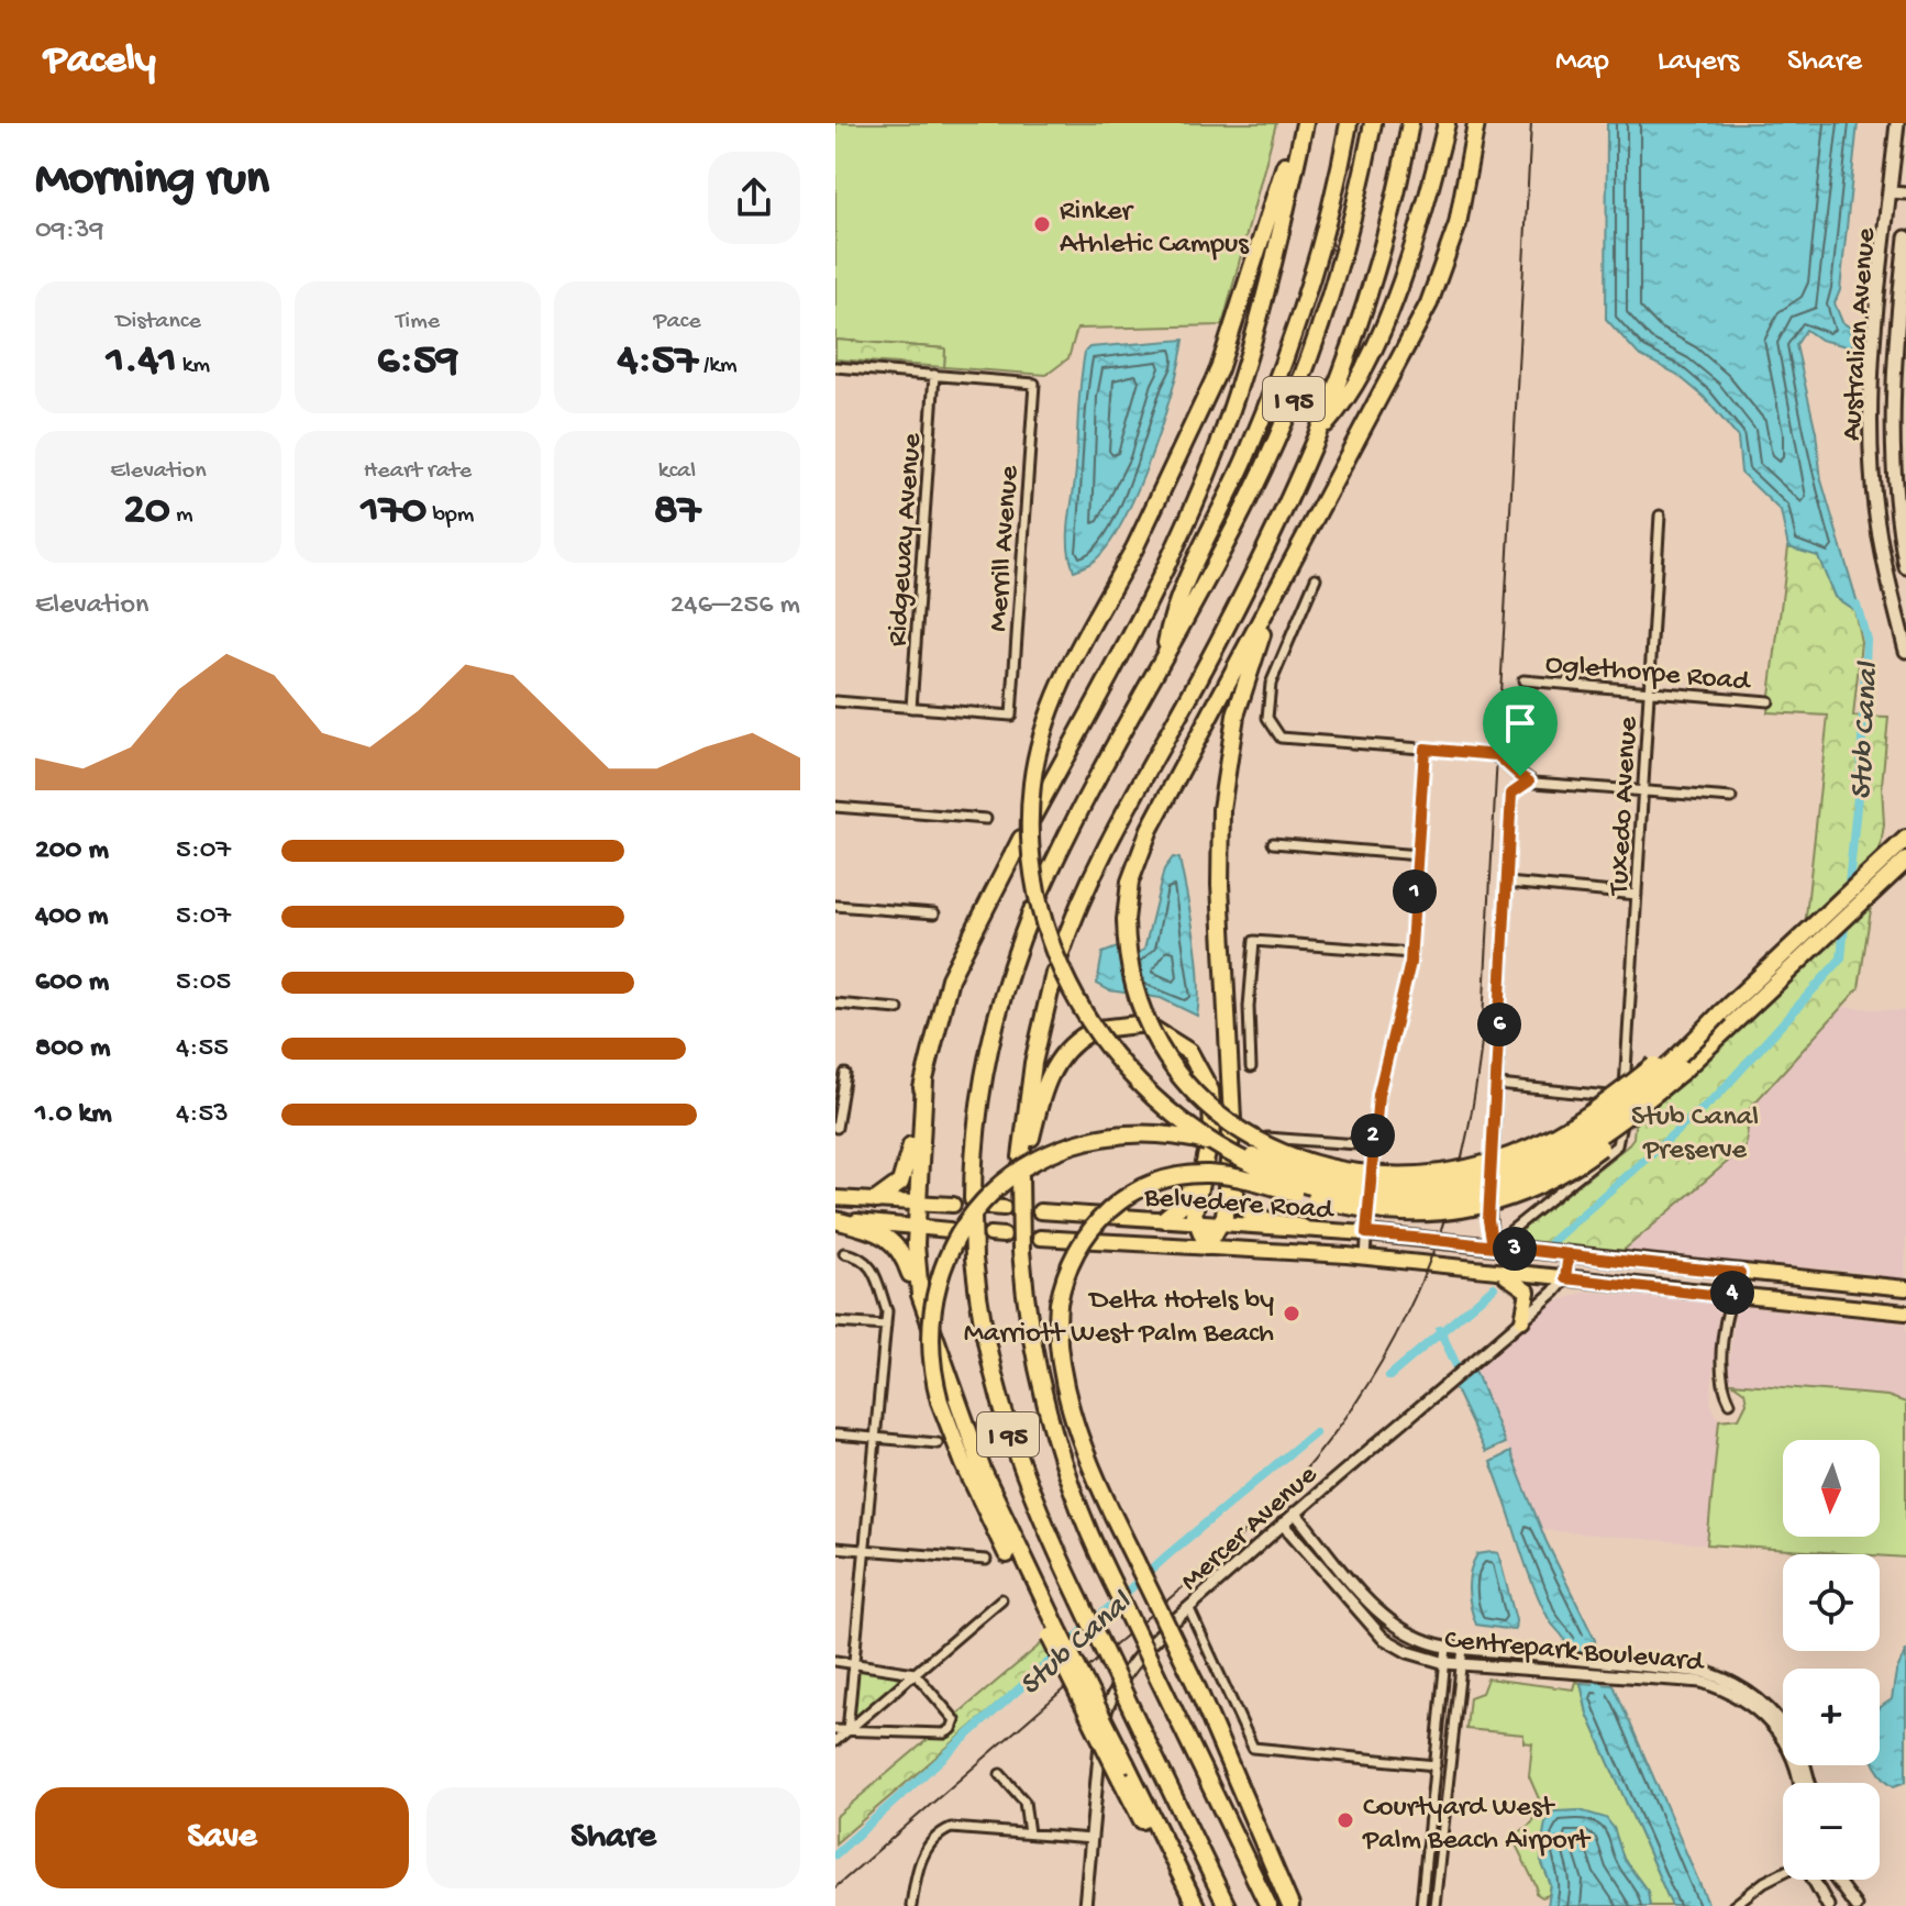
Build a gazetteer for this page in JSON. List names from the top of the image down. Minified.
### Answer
{"streets":{"highway":["I 95"],"main road":["Australian Avenue","Belvedere Road"],"street":["Ridgeway Avenue","Merrill Avenue","Oglethorpe Road","Tuxedo Avenue","Mercer Avenue","Centrepark Boulevard"]},"crossings":[["Ridgeway Avenue","Merrill Avenue"],["Oglethorpe Road","Tuxedo Avenue"],["Tuxedo Avenue","Belvedere Road"],["Belvedere Road","Mercer Avenue"],["Mercer Avenue","Centrepark Boulevard"]],"water":["Stub Canal"],"parks":["Stub Canal Preserve"],"places":["Rinker Athletic Campus","Delta Hotels by Marriott West Palm Beach","Courtyard West Palm Beach Airport"],"north":"bottom","page":{"header":"Pacely","nav":["Map","Layers","Share"],"heading":["Morning run","09:39"],"stats":[["Distance","1.41 km"],["Time","6:59"],["Pace","4:57 /km"],["Elevation","20 m"],["Heart rate","170 bpm"],["kcal","87"]],"chart":["Elevation","246–256 m"],"list":[{"name":"200 m","note":"5:07"},{"name":"400 m","note":"5:07"},{"name":"600 m","note":"5:05"},{"name":"800 m","note":"4:55"},{"name":"1.0 km","note":"4:53"}],"pins":["1","6","2","3","4"],"map_buttons":["+","−"],"buttons":["Save","Share"]}}
